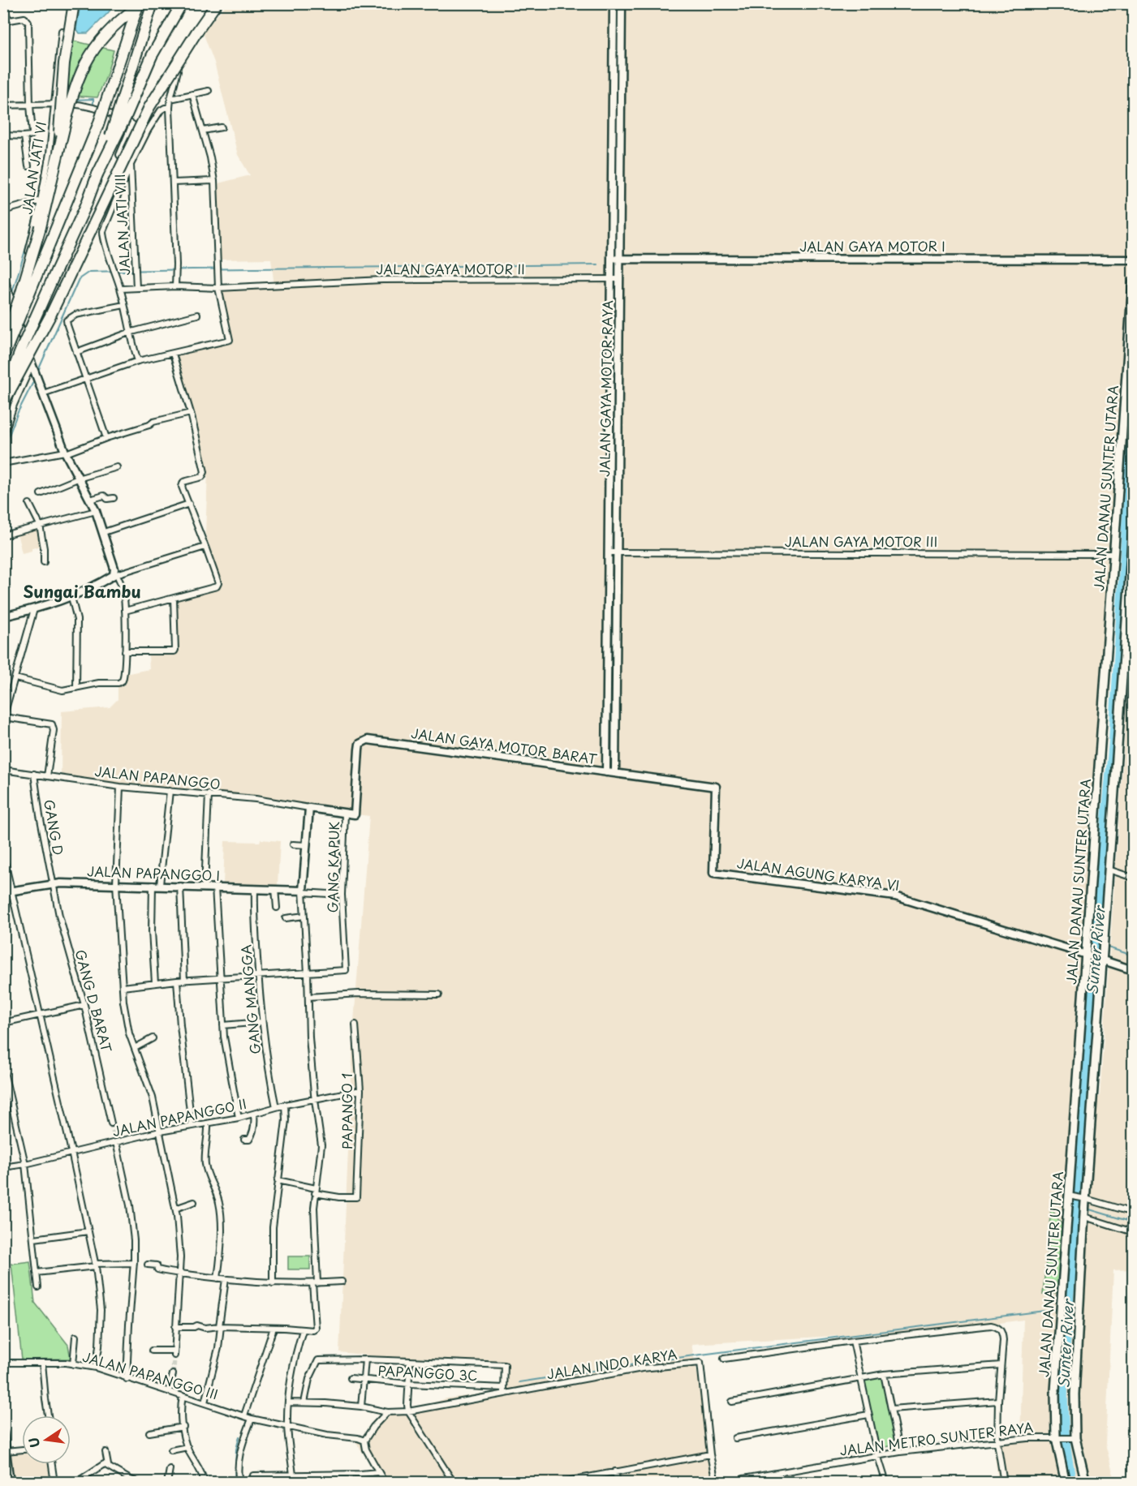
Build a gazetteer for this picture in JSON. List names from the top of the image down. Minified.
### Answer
{"streets":{"main road":["JALAN DANAU SUNTER UTARA"],"street":["JALAN JATI VI","JALAN JATI VIII","JALAN GAYA MOTOR I","JALAN GAYA MOTOR II","JALAN GAYA MOTOR RAYA","JALAN GAYA MOTOR III","JALAN GAYA MOTOR BARAT","JALAN PAPANGGO","GANG D","GANG KAPUK","JALAN PAPANGGO I","JALAN AGUNG KARYA VI","GANG MANGGA","GANG D BARAT","PAPANGO 1","JALAN PAPANGGO II","JALAN INDO KARYA","PAPANGGO 3C","JALAN PAPANGGO III","JALAN METRO SUNTER RAYA"]},"crossings":[["JALAN GAYA MOTOR I","JALAN GAYA MOTOR RAYA"],["JALAN GAYA MOTOR II","JALAN GAYA MOTOR RAYA"],["JALAN GAYA MOTOR RAYA","JALAN GAYA MOTOR III"],["JALAN GAYA MOTOR RAYA","JALAN GAYA MOTOR BARAT"],["JALAN DANAU SUNTER UTARA","JALAN GAYA MOTOR III"],["JALAN DANAU SUNTER UTARA","JALAN AGUNG KARYA VI"],["JALAN DANAU SUNTER UTARA","JALAN METRO SUNTER RAYA"],["JALAN GAYA MOTOR BARAT","JALAN PAPANGGO"],["JALAN GAYA MOTOR BARAT","JALAN AGUNG KARYA VI"],["JALAN PAPANGGO","GANG D"],["JALAN PAPANGGO","GANG KAPUK"],["GANG D","JALAN PAPANGGO I"],["GANG D","GANG D BARAT"],["JALAN PAPANGGO I","GANG MANGGA"],["JALAN PAPANGGO I","GANG D BARAT"],["GANG MANGGA","JALAN PAPANGGO II"],["PAPANGO 1","JALAN PAPANGGO II"],["JALAN INDO KARYA","PAPANGGO 3C"]],"districts":["Sungai Bambu"],"water":["Sunter River"],"north":"left"}
